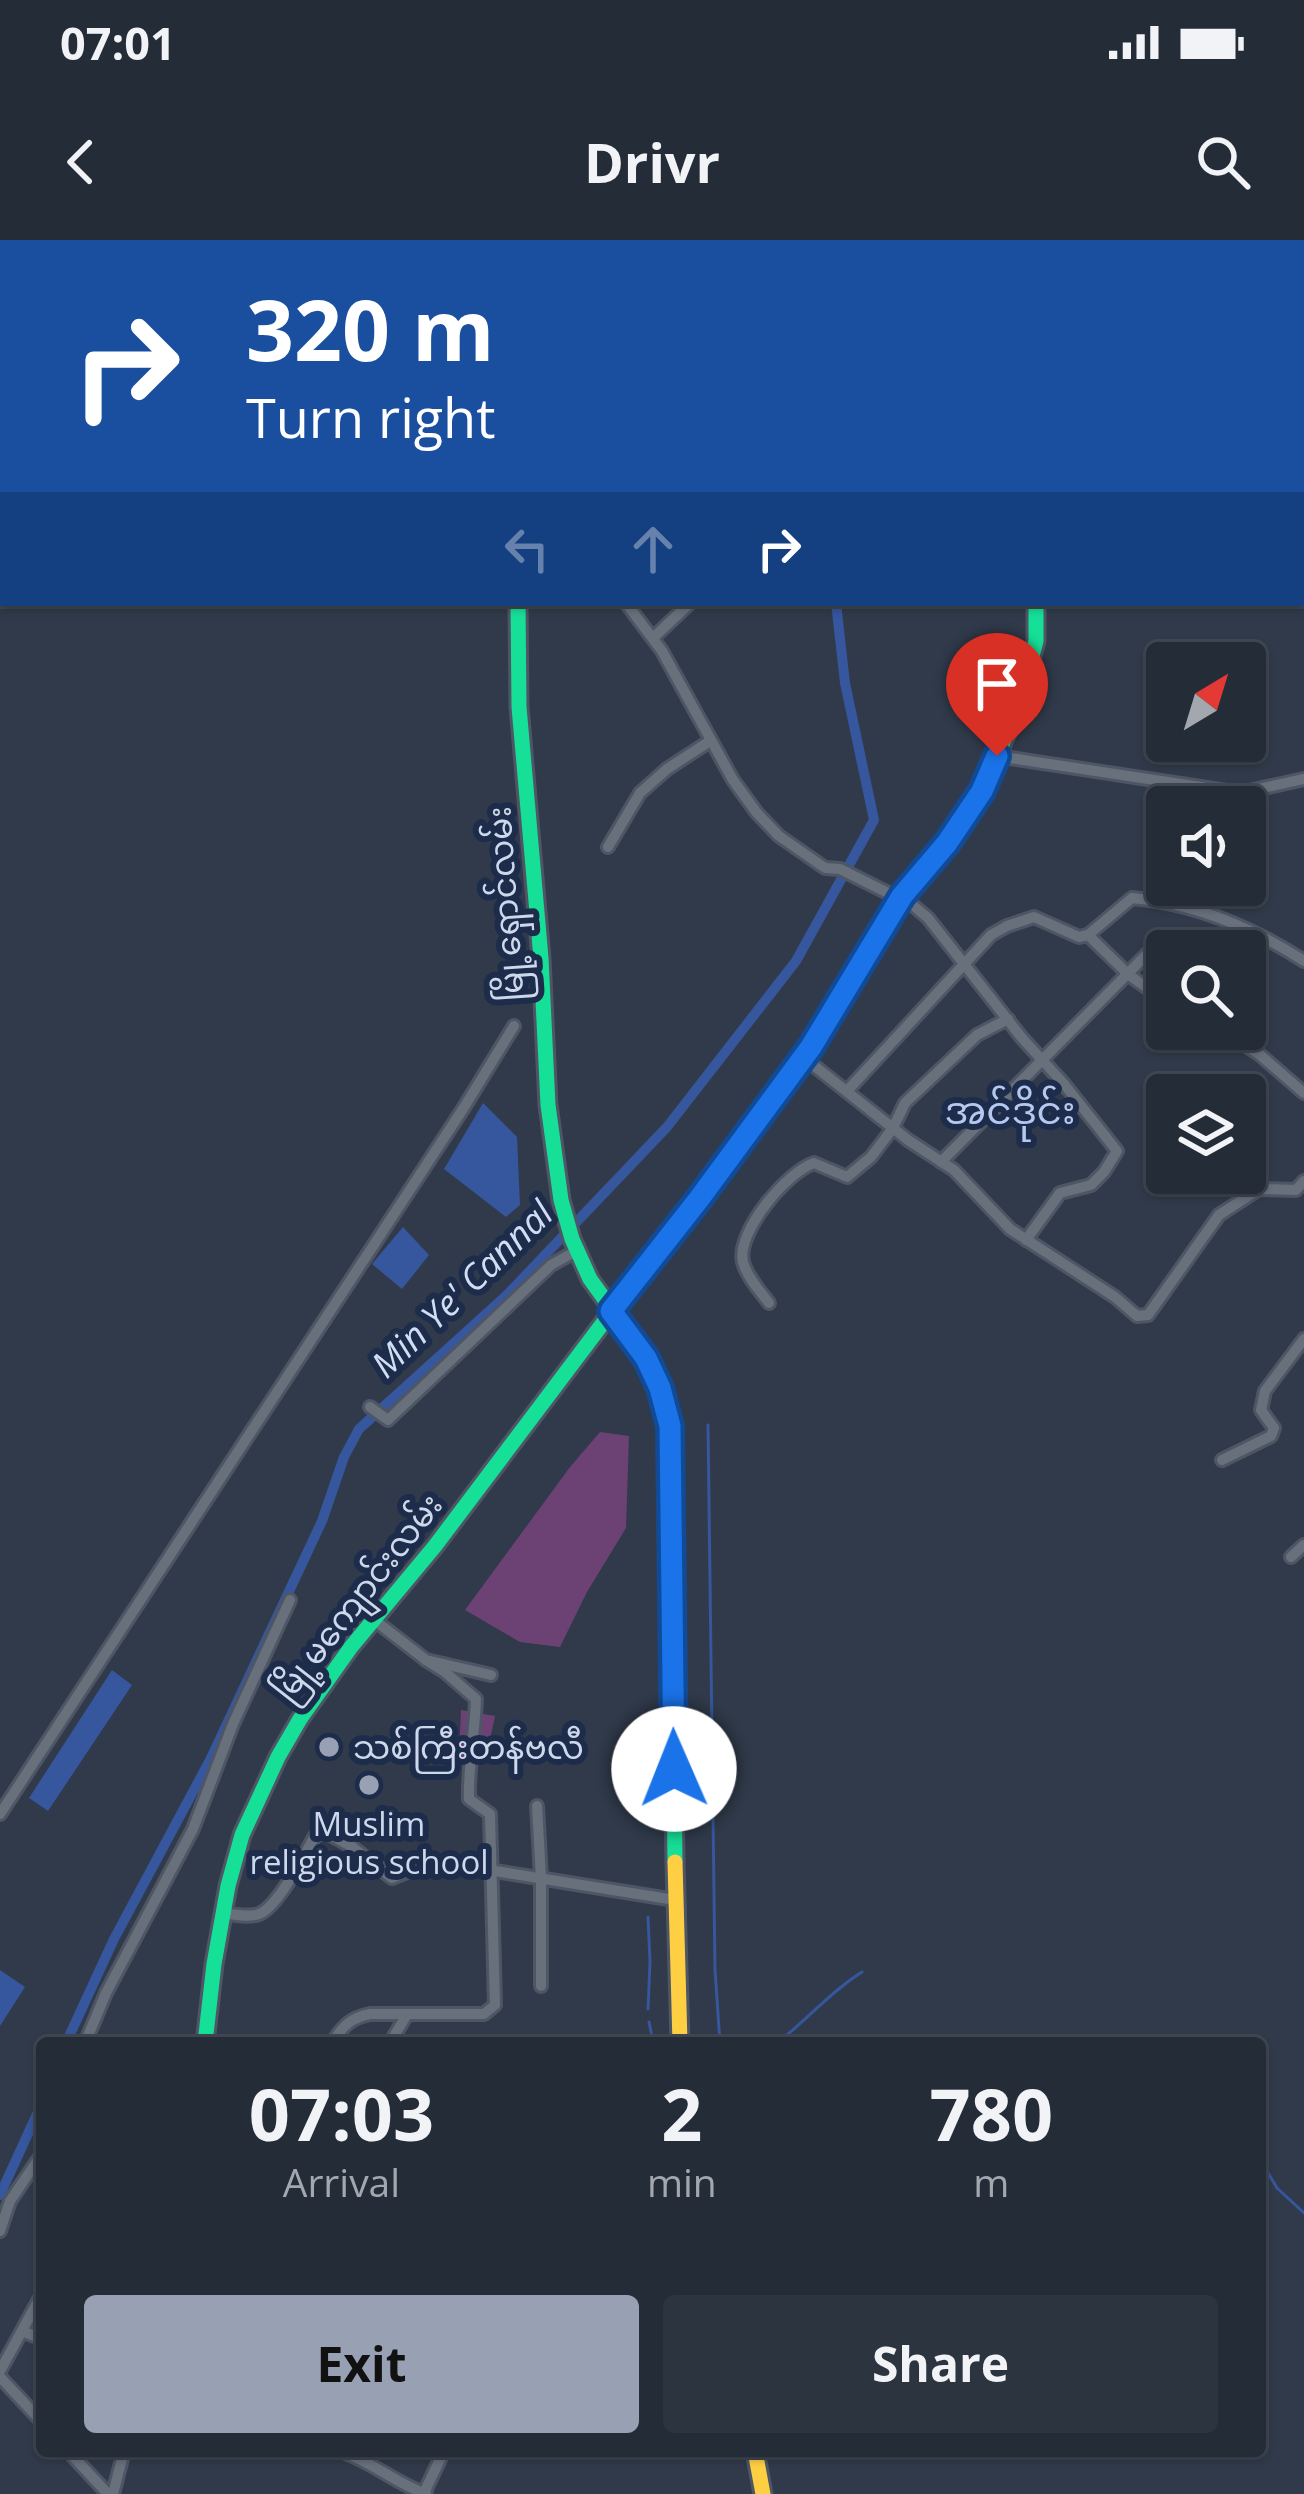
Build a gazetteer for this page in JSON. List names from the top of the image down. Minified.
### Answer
{"streets":{"street":["မြို့ရှောင်လမ်း","မြို့မကျောင်းလမ်း"]},"districts":["အင်ဒိုင်း"],"water":["Min Ye' Cannal"],"places":["သစ်ကြီးတန်ဗလီ","Muslim religious school"],"north":"top right","page":{"status":"07:01","header":"Drivr","turn":["320 m","Turn right"],"eta":["07:03","Arrival","2","min","780","m"],"buttons":["Exit","Share"]}}
